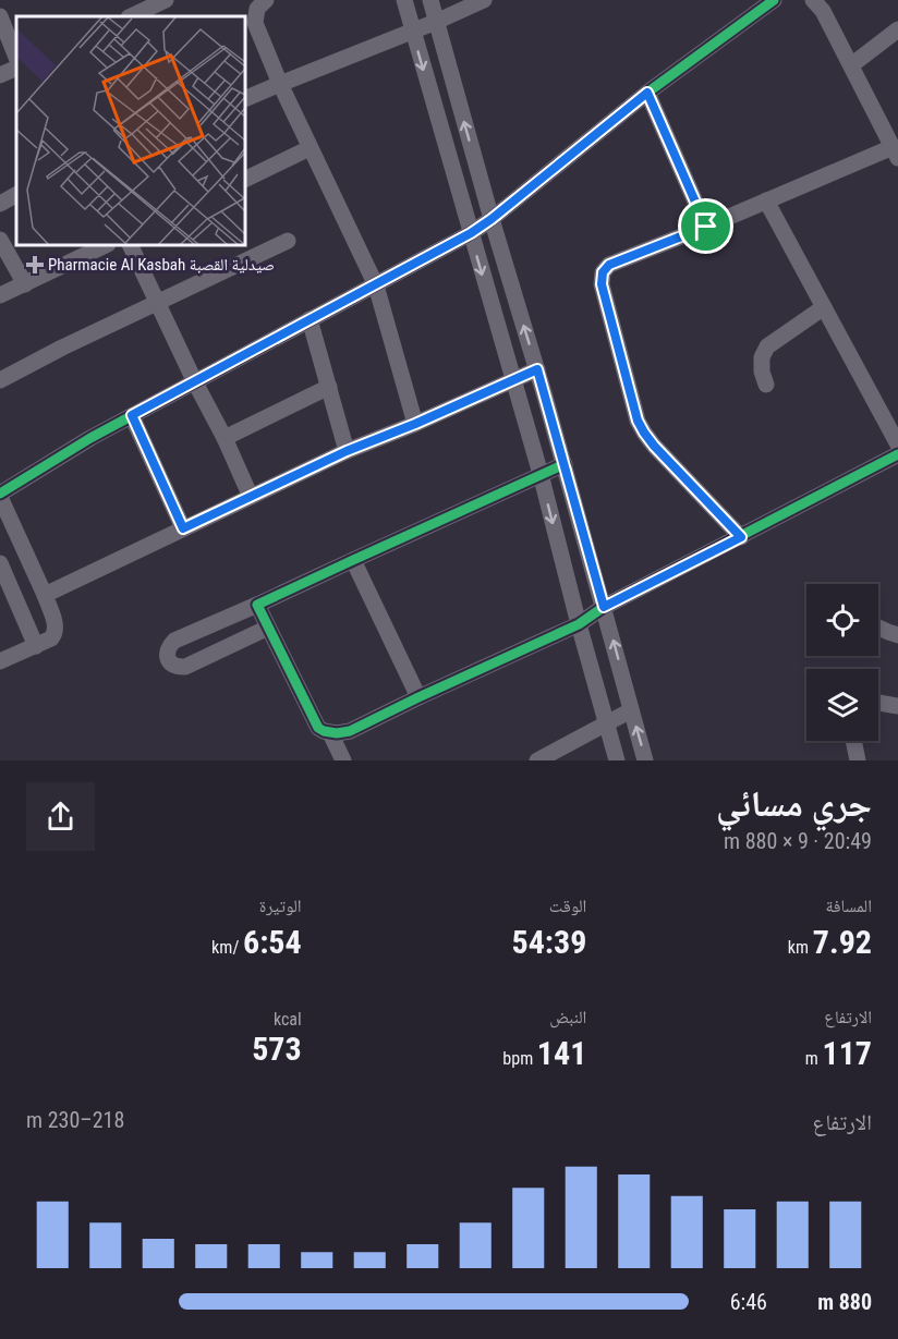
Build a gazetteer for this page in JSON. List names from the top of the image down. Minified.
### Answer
{"places":{"health":["Pharmacie Al Kasbah صيدلية القصبة"]},"page":{"heading":["جري مسائي","20:49 · 9 × 880 m"],"stats":[["المسافة","7.92 km"],["الوقت","54:39"],["الوتيرة","6:54 /km"],["الارتفاع","117 m"],["النبض","141 bpm"],["kcal","573"]],"chart":["الارتفاع","218–230 m"],"list":[{"name":"880 m","note":"6:46"}]}}
